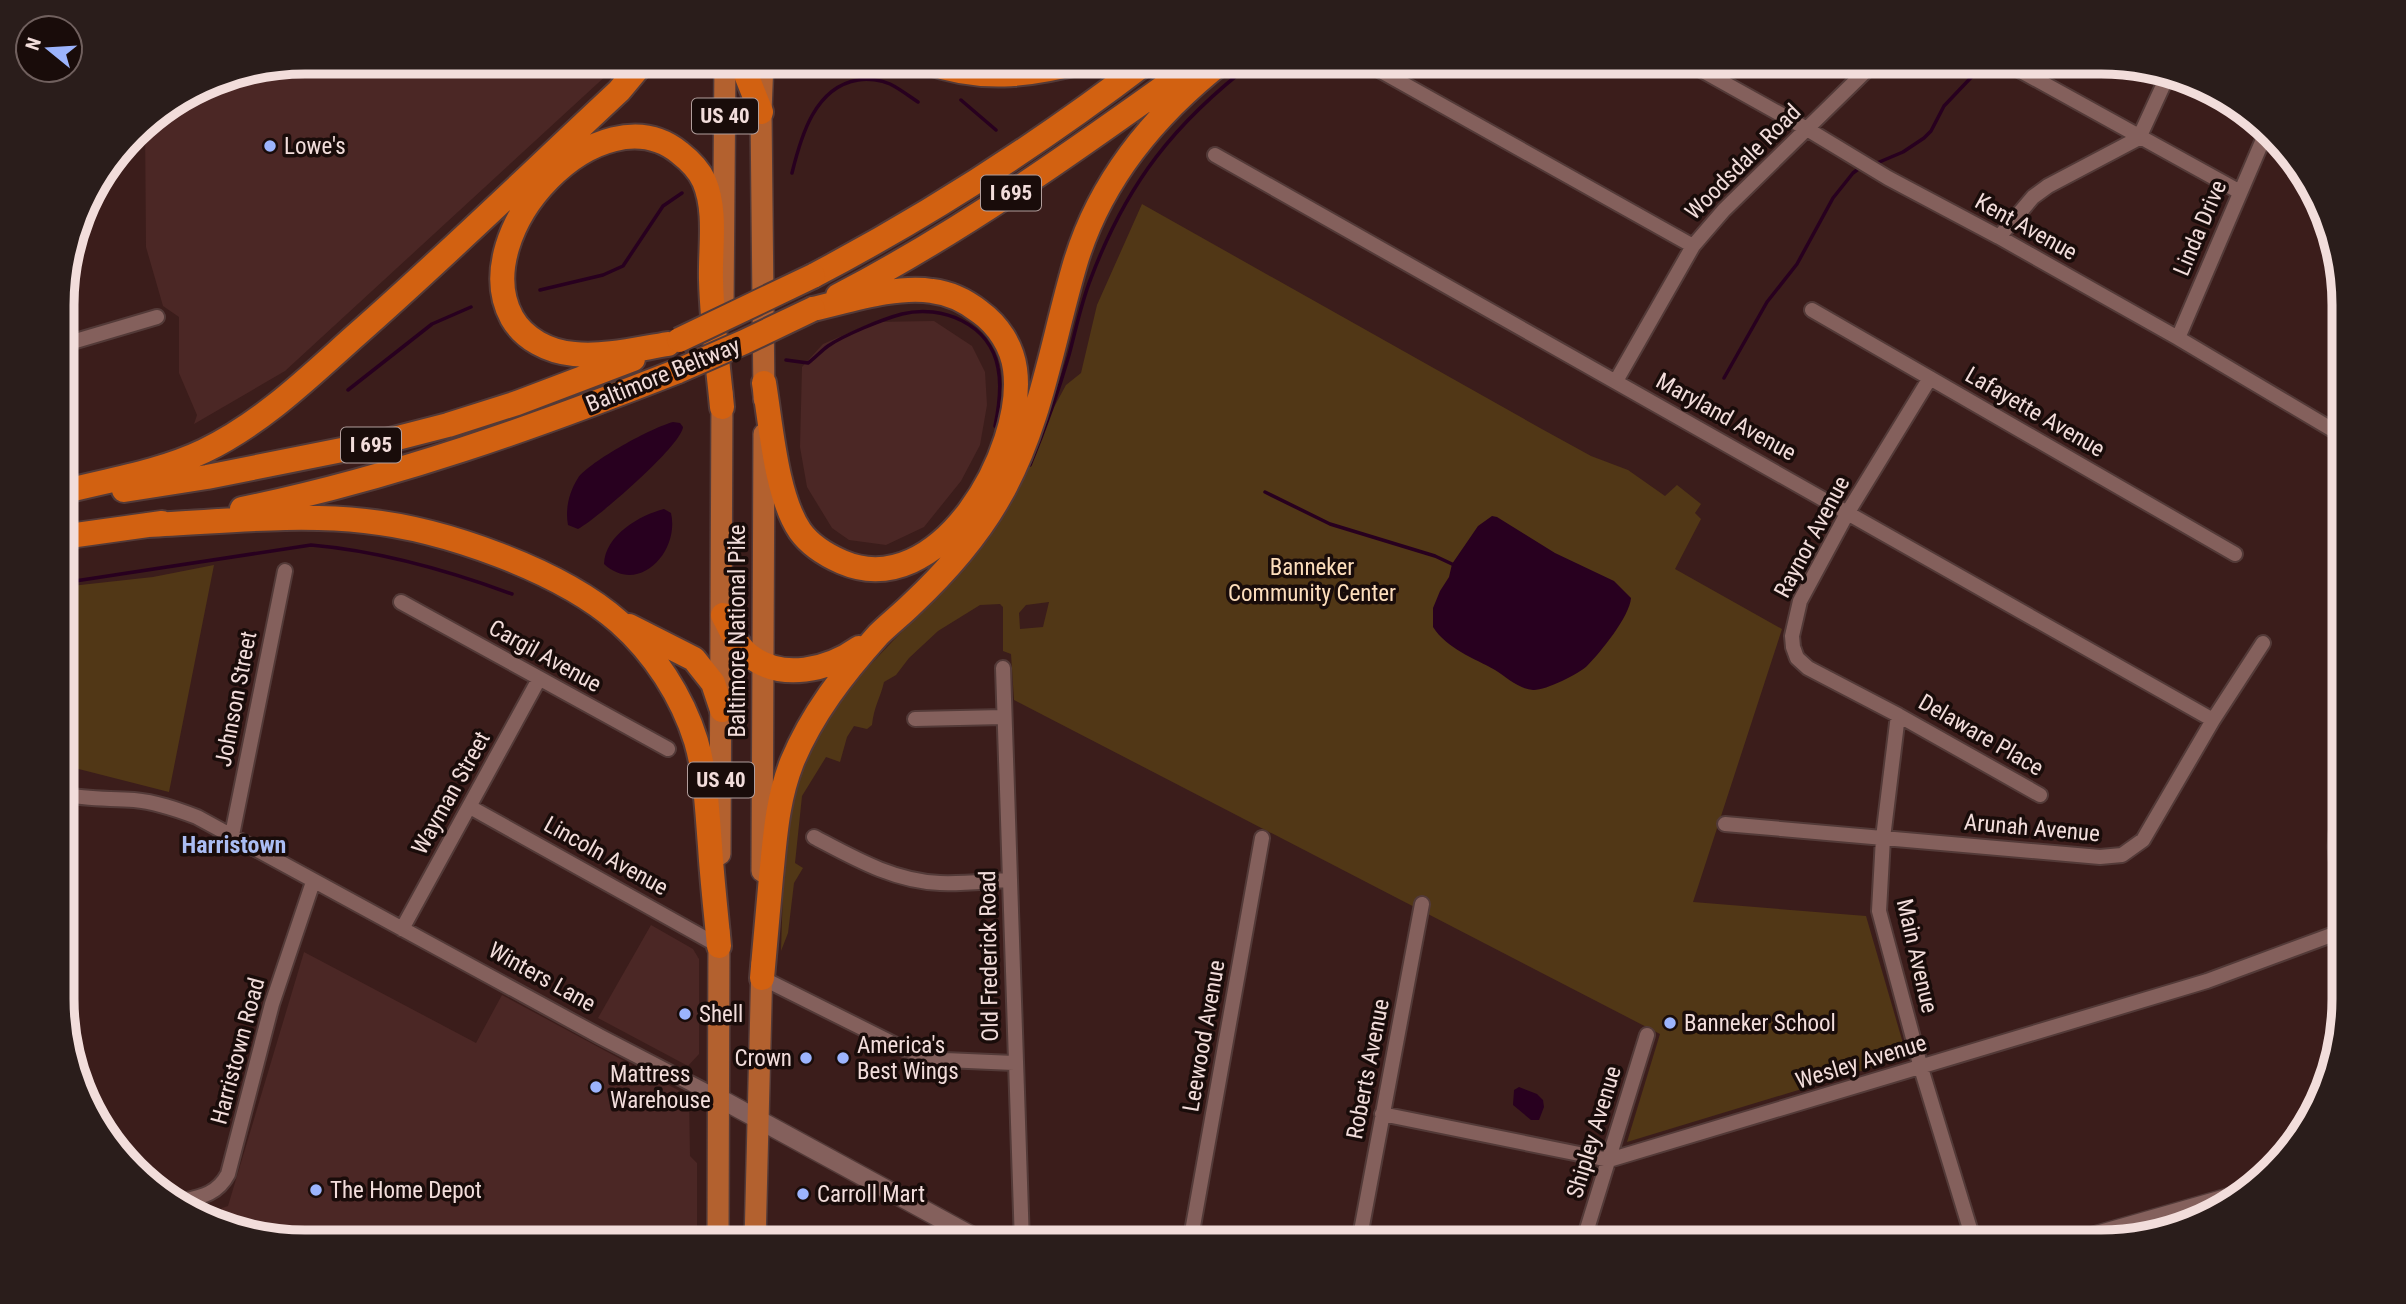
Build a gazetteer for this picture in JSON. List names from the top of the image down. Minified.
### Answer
{"streets":{"highway":["I 695","Baltimore Beltway"],"main road":["US 40","Baltimore National Pike"],"street":["Woodsdale Road","Kent Avenue","Linda Drive","Lafayette Avenue","Maryland Avenue","Raynor Avenue","Cargil Avenue","Johnson Street","Delaware Place","Wayman Street","Arunah Avenue","Lincoln Avenue","Old Frederick Road","Main Avenue","Winters Lane","Leewood Avenue","Harristown Road","Wesley Avenue","Roberts Avenue","Shipley Avenue"]},"crossings":[["Woodsdale Road","Kent Avenue"],["Woodsdale Road","Maryland Avenue"],["Kent Avenue","Linda Drive"],["Lafayette Avenue","Raynor Avenue"],["Maryland Avenue","Raynor Avenue"],["Maryland Avenue","Arunah Avenue"],["Raynor Avenue","Delaware Place"],["Raynor Avenue","Main Avenue"],["Baltimore National Pike","Lincoln Avenue"],["Baltimore National Pike","Winters Lane"],["Cargil Avenue","Wayman Street"],["Johnson Street","Winters Lane"],["Delaware Place","Main Avenue"],["Wayman Street","Lincoln Avenue"],["Wayman Street","Winters Lane"],["Arunah Avenue","Main Avenue"],["Main Avenue","Wesley Avenue"],["Winters Lane","Harristown Road"],["Wesley Avenue","Roberts Avenue"],["Wesley Avenue","Shipley Avenue"]],"districts":["Harristown"],"parks":["Banneker Community Center"],"places":["Lowe's","Shell","Banneker School","Crown","America's Best Wings","Mattress Warehouse","The Home Depot","Carroll Mart"],"north":"left"}
